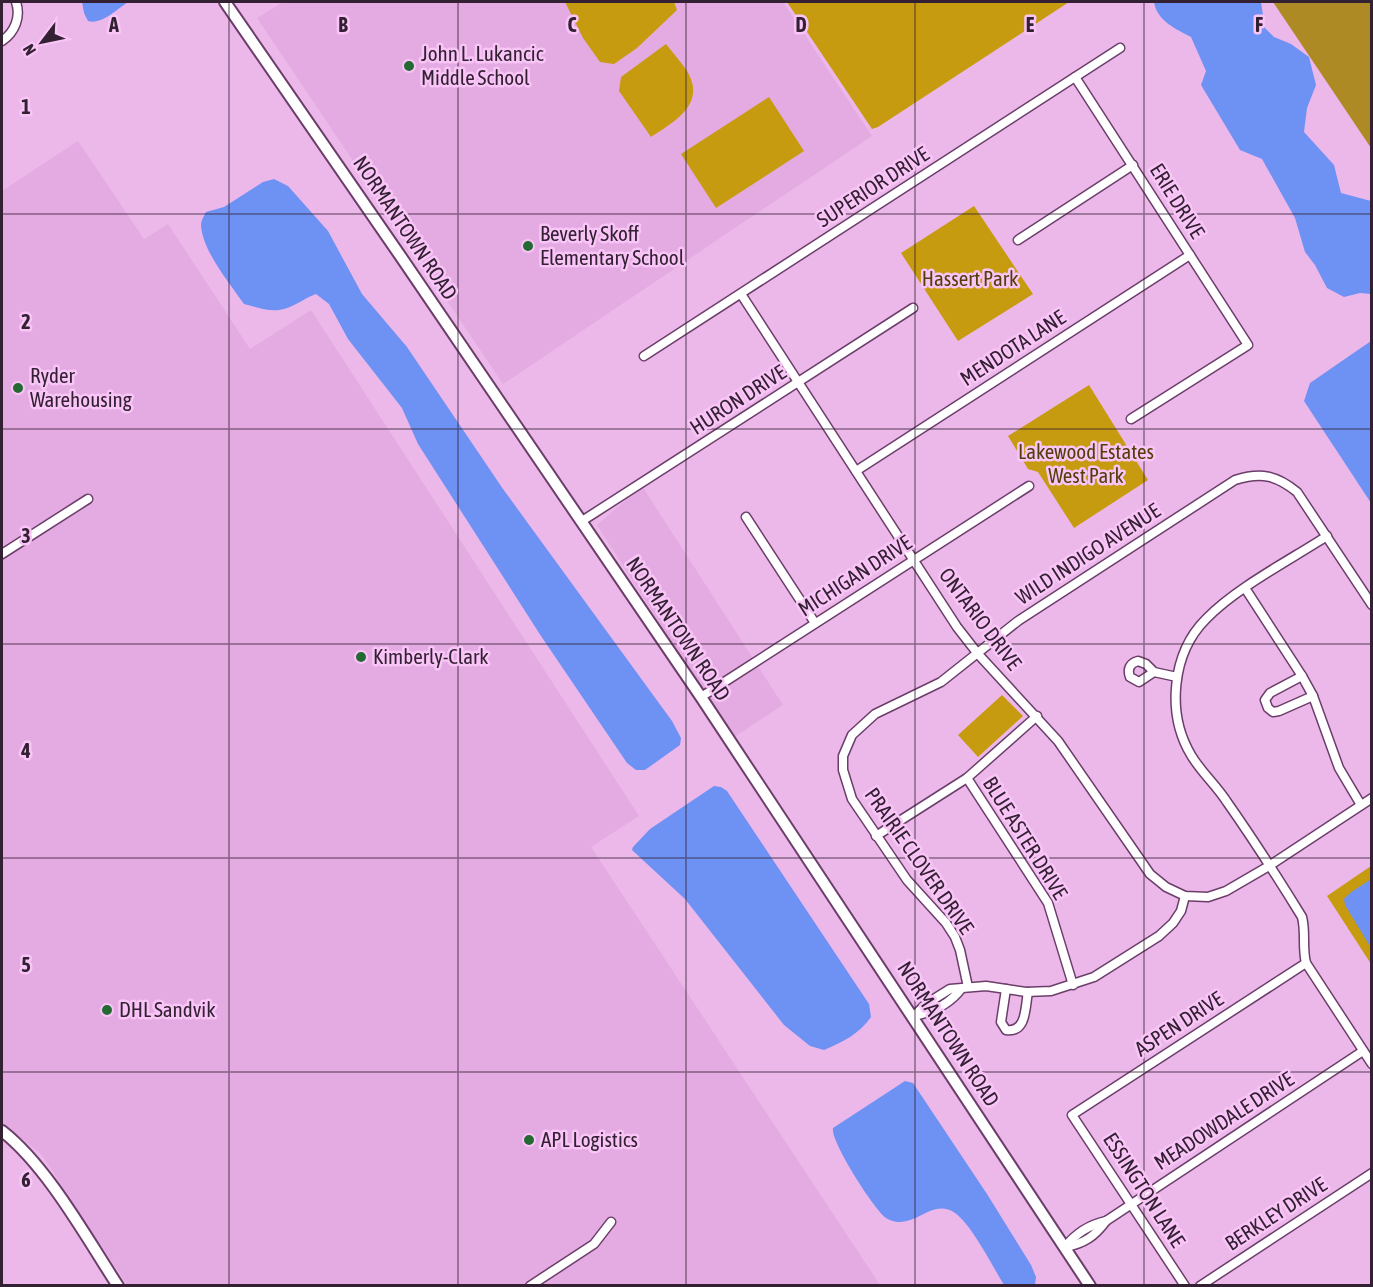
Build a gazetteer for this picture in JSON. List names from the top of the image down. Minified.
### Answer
{"streets":{"street":["SUPERIOR DRIVE","ERIE DRIVE","NORMANTOWN ROAD","MENDOTA LANE","HURON DRIVE","WILD INDIGO AVENUE","MICHIGAN DRIVE","ONTARIO DRIVE","BLUE ASTER DRIVE","PRAIRIE CLOVER DRIVE","ASPEN DRIVE","MEADOWDALE DRIVE","ESSINGTON LANE","BERKLEY DRIVE"]},"crossings":[["SUPERIOR DRIVE","ERIE DRIVE"],["SUPERIOR DRIVE","ONTARIO DRIVE"],["ERIE DRIVE","MENDOTA LANE"],["NORMANTOWN ROAD","HURON DRIVE"],["NORMANTOWN ROAD","MICHIGAN DRIVE"],["NORMANTOWN ROAD","MEADOWDALE DRIVE"],["MENDOTA LANE","ONTARIO DRIVE"],["HURON DRIVE","ONTARIO DRIVE"],["WILD INDIGO AVENUE","ONTARIO DRIVE"],["WILD INDIGO AVENUE","PRAIRIE CLOVER DRIVE"],["MICHIGAN DRIVE","ONTARIO DRIVE"],["ASPEN DRIVE","ESSINGTON LANE"],["MEADOWDALE DRIVE","ESSINGTON LANE"]],"parks":["Hassert Park","Lakewood Estates West Park"],"places":["John L. Lukancic Middle School","Beverly Skoff Elementary School","Ryder Warehousing","Kimberly-Clark","DHL Sandvik","APL Logistics"],"north":"bottom left","grid":{"columns":["A","B","C","D","E","F"],"rows":["1","2","3","4","5","6"]}}
